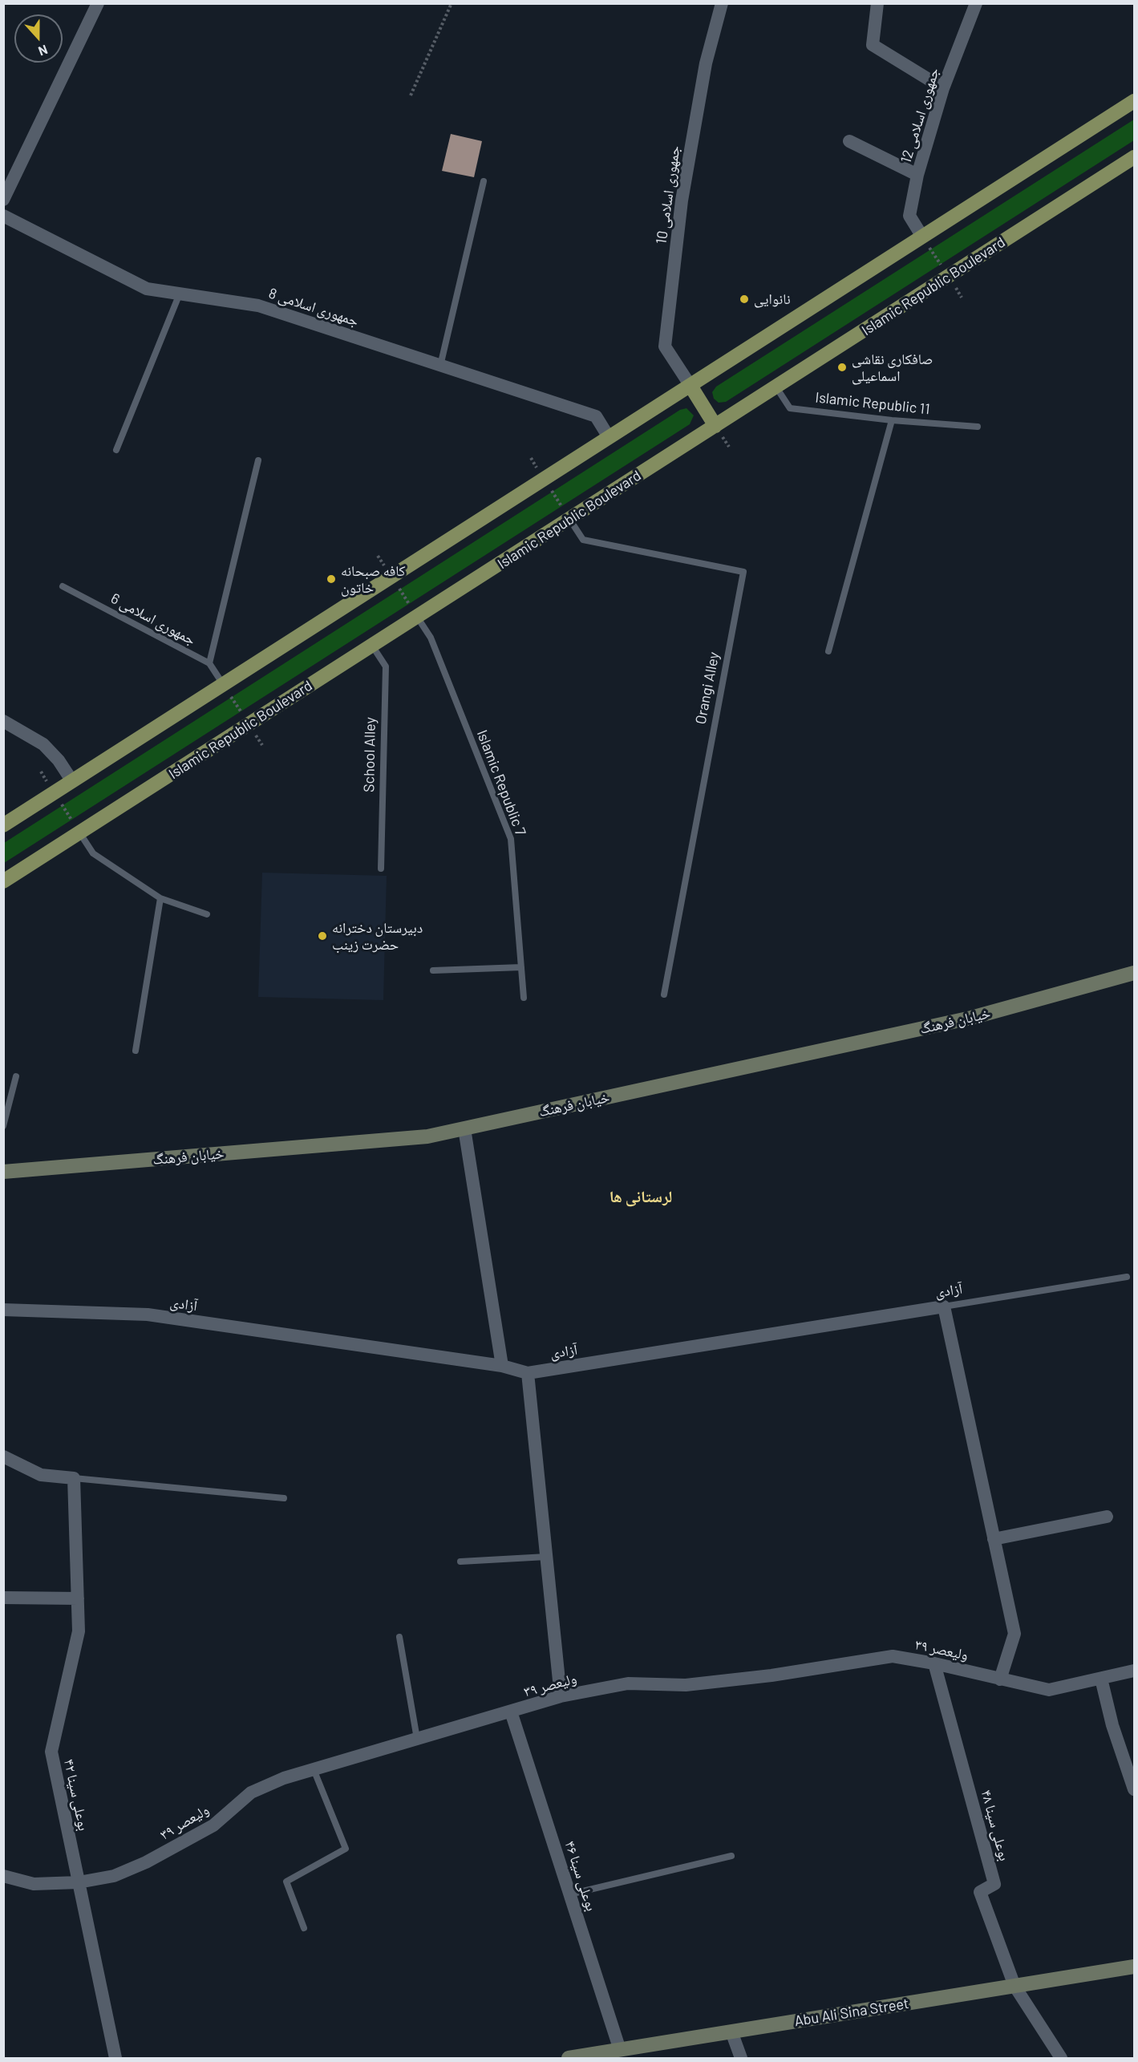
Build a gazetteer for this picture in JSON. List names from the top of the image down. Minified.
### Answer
{"streets":{"main road":["Islamic Republic Boulevard"],"street":["جمهوری اسلامی 12","جمهوری اسلامی 10","جمهوری اسلامی 8","خیابان فرهنگ","آزادی","ولیعصر ۳۹","بوعلی سینا ۴۲","بوعلی سینا ۴۸","بوعلی سینا ۴۶","Abu Ali Sina Street"],"lane":["Islamic Republic 11","جمهوری اسلامی 6","Orangi Alley","School Alley","Islamic Republic 7"]},"crossings":[["Islamic Republic Boulevard","Islamic Republic 11"],["Islamic Republic Boulevard","Orangi Alley"],["Islamic Republic Boulevard","School Alley"],["Islamic Republic Boulevard","Islamic Republic 7"],["ولیعصر ۳۹","بوعلی سینا ۴۲"],["ولیعصر ۳۹","بوعلی سینا ۴۸"],["ولیعصر ۳۹","بوعلی سینا ۴۶"],["بوعلی سینا ۴۸","Abu Ali Sina Street"],["بوعلی سینا ۴۶","Abu Ali Sina Street"]],"districts":["لرستانی ها"],"places":["نانوایی","صافکاری نقاشی اسماعیلی","کافه صبحانه خاتون","دبیرستان دخترانه حضرت زینب"],"north":"bottom"}
